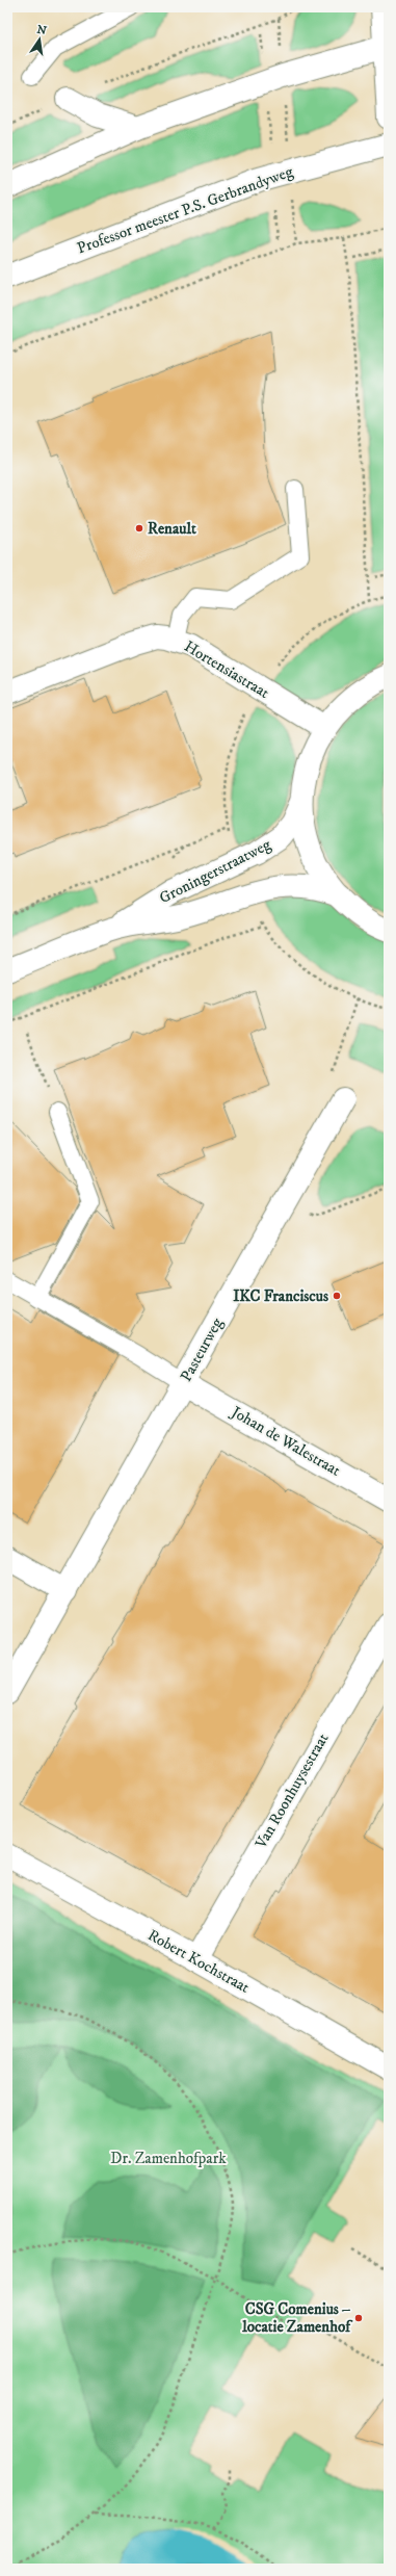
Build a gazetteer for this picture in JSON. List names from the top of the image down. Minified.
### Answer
{"streets":{"street":["Professor meester P.S. Gerbrandyweg","Hortensiastraat","Groningerstraatweg","Pasteurweg","Johan de Walestraat","Van Roonhuysestraat","Robert Kochstraat"]},"crossings":[["Pasteurweg","Johan de Walestraat"],["Van Roonhuysestraat","Robert Kochstraat"]],"parks":["Dr. Zamenhofpark"],"places":["Renault","IKC Franciscus","CSG Comenius – locatie Zamenhof"],"north":"top"}
